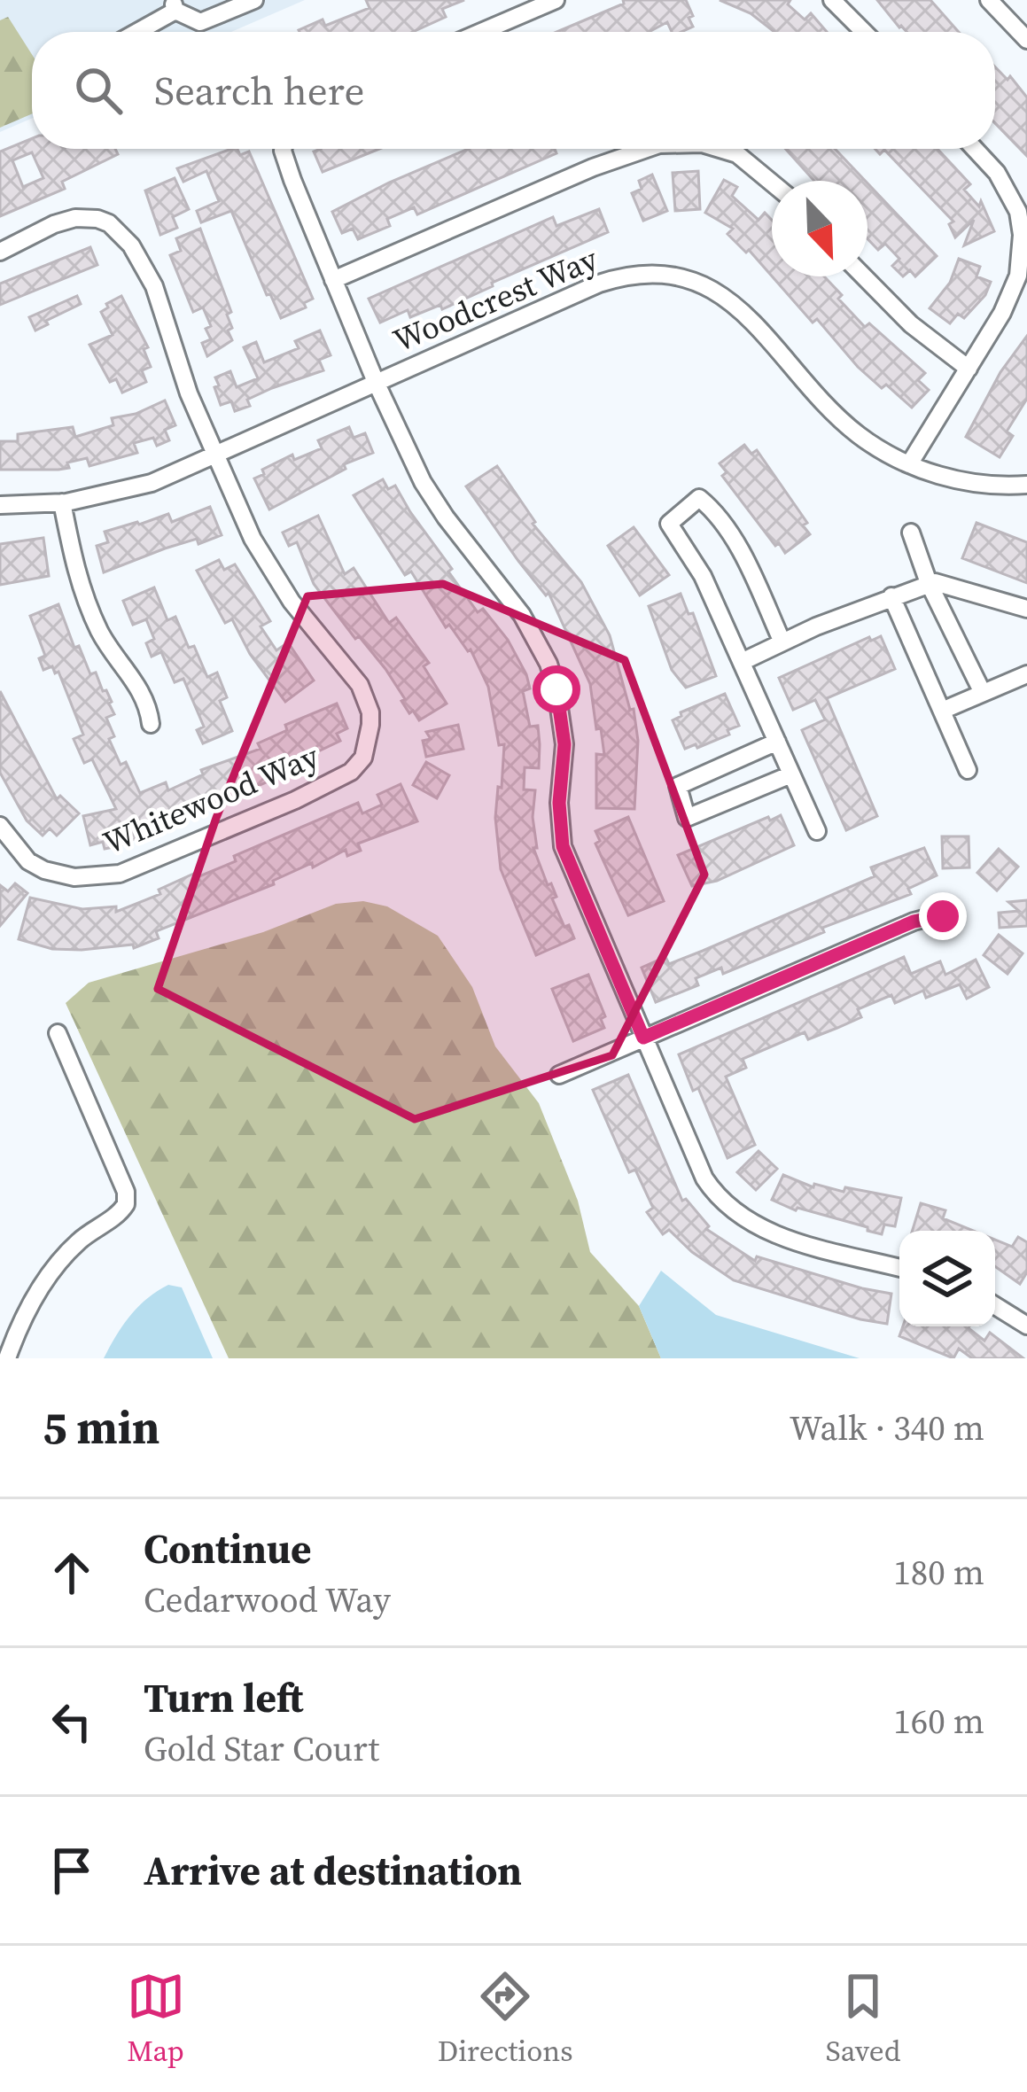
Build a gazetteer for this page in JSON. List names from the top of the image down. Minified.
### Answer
{"streets":{"street":["Woodcrest Way","Whitewood Way"]},"crossings":[["Woodcrest Way","Whitewood Way"]],"north":"bottom right","page":{"search":"Search here","heading":["5 min","Walk · 340 m"],"list":[["Continue","Cedarwood Way","180 m"],["Turn left","Gold Star Court","160 m"],"Arrive at destination"],"nav":["Map","Directions","Saved"]}}
